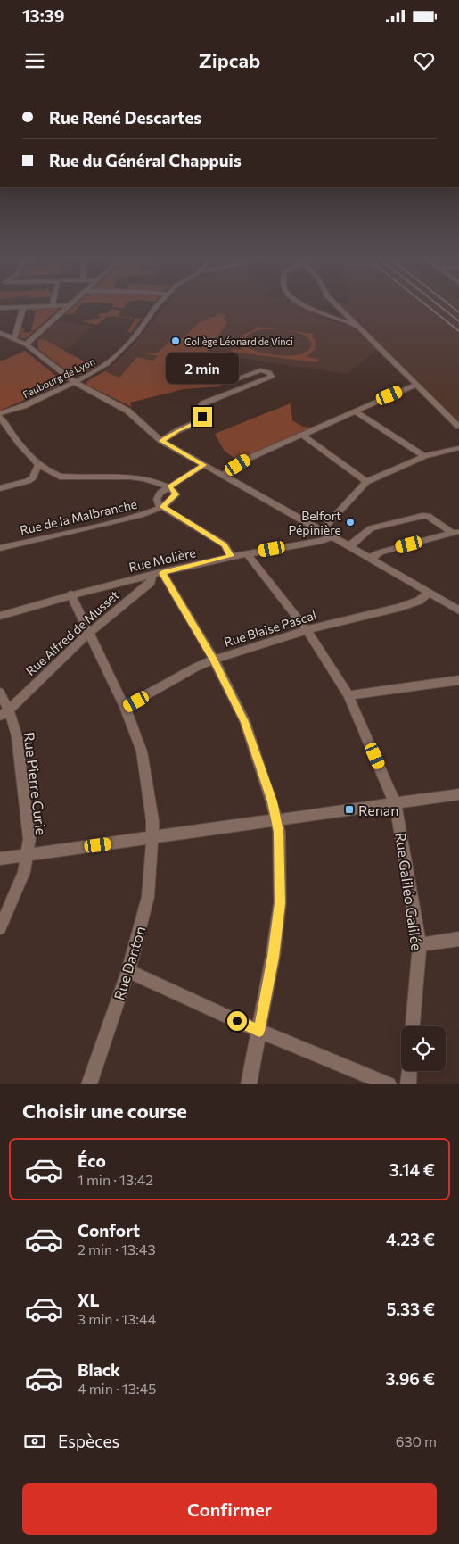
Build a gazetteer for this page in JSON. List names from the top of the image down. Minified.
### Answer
{"streets":{"street":["Faubourg de Lyon","Rue de la Malbranche","Rue Molière","Rue Blaise Pascal","Rue Alfred de Musset","Rue Pierre Curie","Rue Galiléo Galilée","Rue Danton"]},"crossings":[["Rue Molière","Rue Alfred de Musset"],["Rue Molière","Rue Galiléo Galilée"],["Rue Molière","Rue Danton"],["Rue Blaise Pascal","Rue Galiléo Galilée"],["Rue Blaise Pascal","Rue Danton"],["Rue Alfred de Musset","Rue Pierre Curie"],["Rue Alfred de Musset","Rue Danton"]],"places":{"other":["Collège Léonard de Vinci","Belfort Pépinière"],"transit":["Renan"]},"page":{"status":"13:39","header":"Zipcab","banner":["Rue René Descartes","Rue du Général Chappuis"],"bubble":"2 min","heading":"Choisir une course","list":[{"name":"Éco","note":"1 min · 13:42","value":"3.14 €"},{"name":"Confort","note":"2 min · 13:43","value":"4.23 €"},{"name":"XL","note":"3 min · 13:44","value":"5.33 €"},{"name":"Black","note":"4 min · 13:45","value":"3.96 €"}],"pay":["Espèces","630 m"],"buttons":"Confirmer"}}
